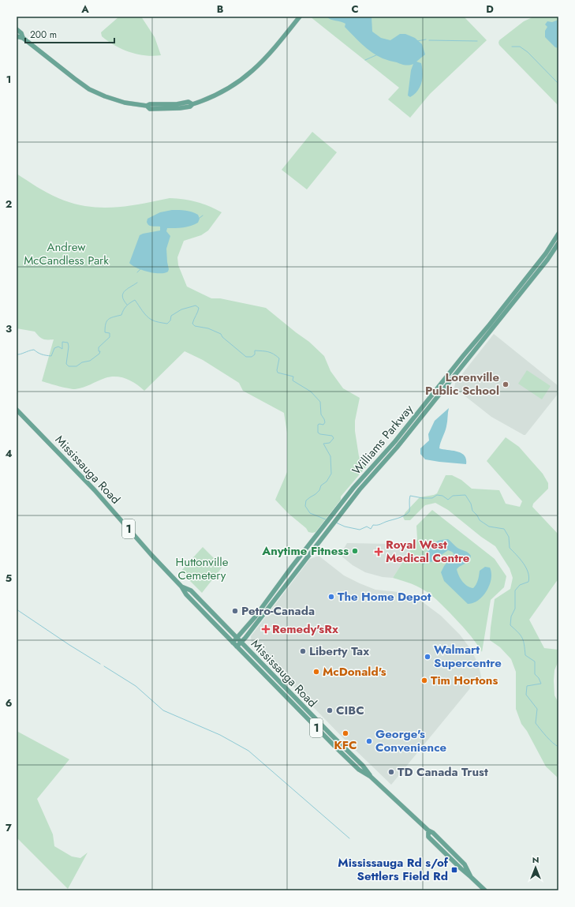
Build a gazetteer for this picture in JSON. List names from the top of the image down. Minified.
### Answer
{"streets":{"main road":["Williams Parkway","Mississauga Road","1"]},"crossings":[["Williams Parkway","Mississauga Road"]],"parks":["Andrew McCandless Park","Huttonville Cemetery"],"places":{"other":["Lorenville Public School","Anytime Fitness","The Home Depot","Petro-Canada","Liberty Tax","Walmart Supercentre","McDonald's","Tim Hortons","CIBC","KFC","George's Convenience","TD Canada Trust"],"health":["Royal West Medical Centre","Remedy'sRx"],"transit":["Mississauga Rd s/of Settlers Field Rd"]},"scale_bar":"200 m","north":"top","grid":{"columns":["A","B","C","D"],"rows":["1","2","3","4","5","6","7"]}}
